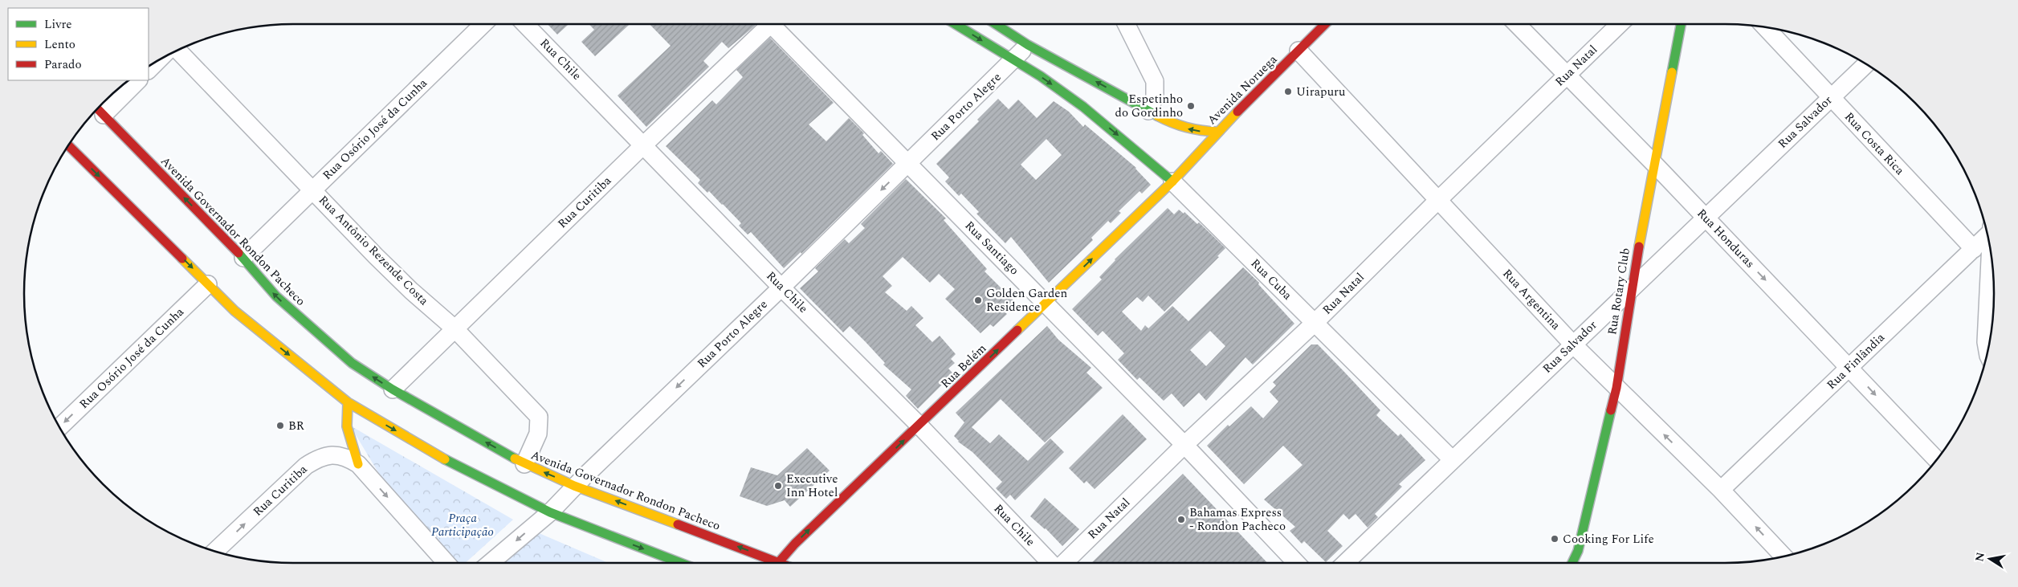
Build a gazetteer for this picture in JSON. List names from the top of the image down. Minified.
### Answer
{"streets":{"main road":["Avenida Noruega","Avenida Governador Rondon Pacheco","Rua Cuba","Rua Rotary Club","Rua Belém"],"street":["Rua Chile","Rua Natal","Rua Porto Alegre","Rua Salvador","Rua Osório José da Cunha","Rua Costa Rica","Rua Curitiba","Rua Honduras","Rua Santiago","Rua Antônio Rezende Costa","Rua Argentina","Rua Finlândia"]},"crossings":[["Rua Chile","Rua Porto Alegre"],["Rua Chile","Rua Curitiba"],["Rua Chile","Rua Belém"],["Rua Natal","Rua Honduras"],["Rua Natal","Rua Santiago"],["Rua Natal","Rua Cuba"],["Rua Natal","Rua Argentina"],["Avenida Noruega","Rua Cuba"],["Avenida Noruega","Rua Argentina"],["Avenida Noruega","Rua Belém"],["Rua Porto Alegre","Avenida Governador Rondon Pacheco"],["Rua Porto Alegre","Rua Santiago"],["Rua Porto Alegre","Rua Cuba"],["Rua Salvador","Rua Costa Rica"],["Rua Salvador","Rua Honduras"],["Rua Salvador","Rua Cuba"],["Rua Salvador","Rua Rotary Club"],["Rua Salvador","Rua Argentina"],["Rua Osório José da Cunha","Avenida Governador Rondon Pacheco"],["Rua Osório José da Cunha","Rua Antônio Rezende Costa"],["Rua Costa Rica","Rua Finlândia"],["Rua Curitiba","Avenida Governador Rondon Pacheco"],["Rua Curitiba","Rua Antônio Rezende Costa"],["Avenida Governador Rondon Pacheco","Rua Antônio Rezende Costa"],["Rua Honduras","Rua Rotary Club"],["Rua Honduras","Rua Finlândia"],["Rua Santiago","Rua Belém"],["Rua Cuba","Rua Belém"],["Rua Rotary Club","Rua Argentina"],["Rua Argentina","Rua Finlândia"]],"one_way":["Rua Porto Alegre","Rua Osório José da Cunha","Rua Honduras","Rua Belém"],"parks":["Praça Participação"],"places":["Uirapuru","Espetinho do Gordinho","Golden Garden Residence","BR","Executive Inn Hotel","Bahamas Express - Rondon Pacheco","Cooking For Life"],"legend":["Livre","Lento","Parado"],"north":"left"}
